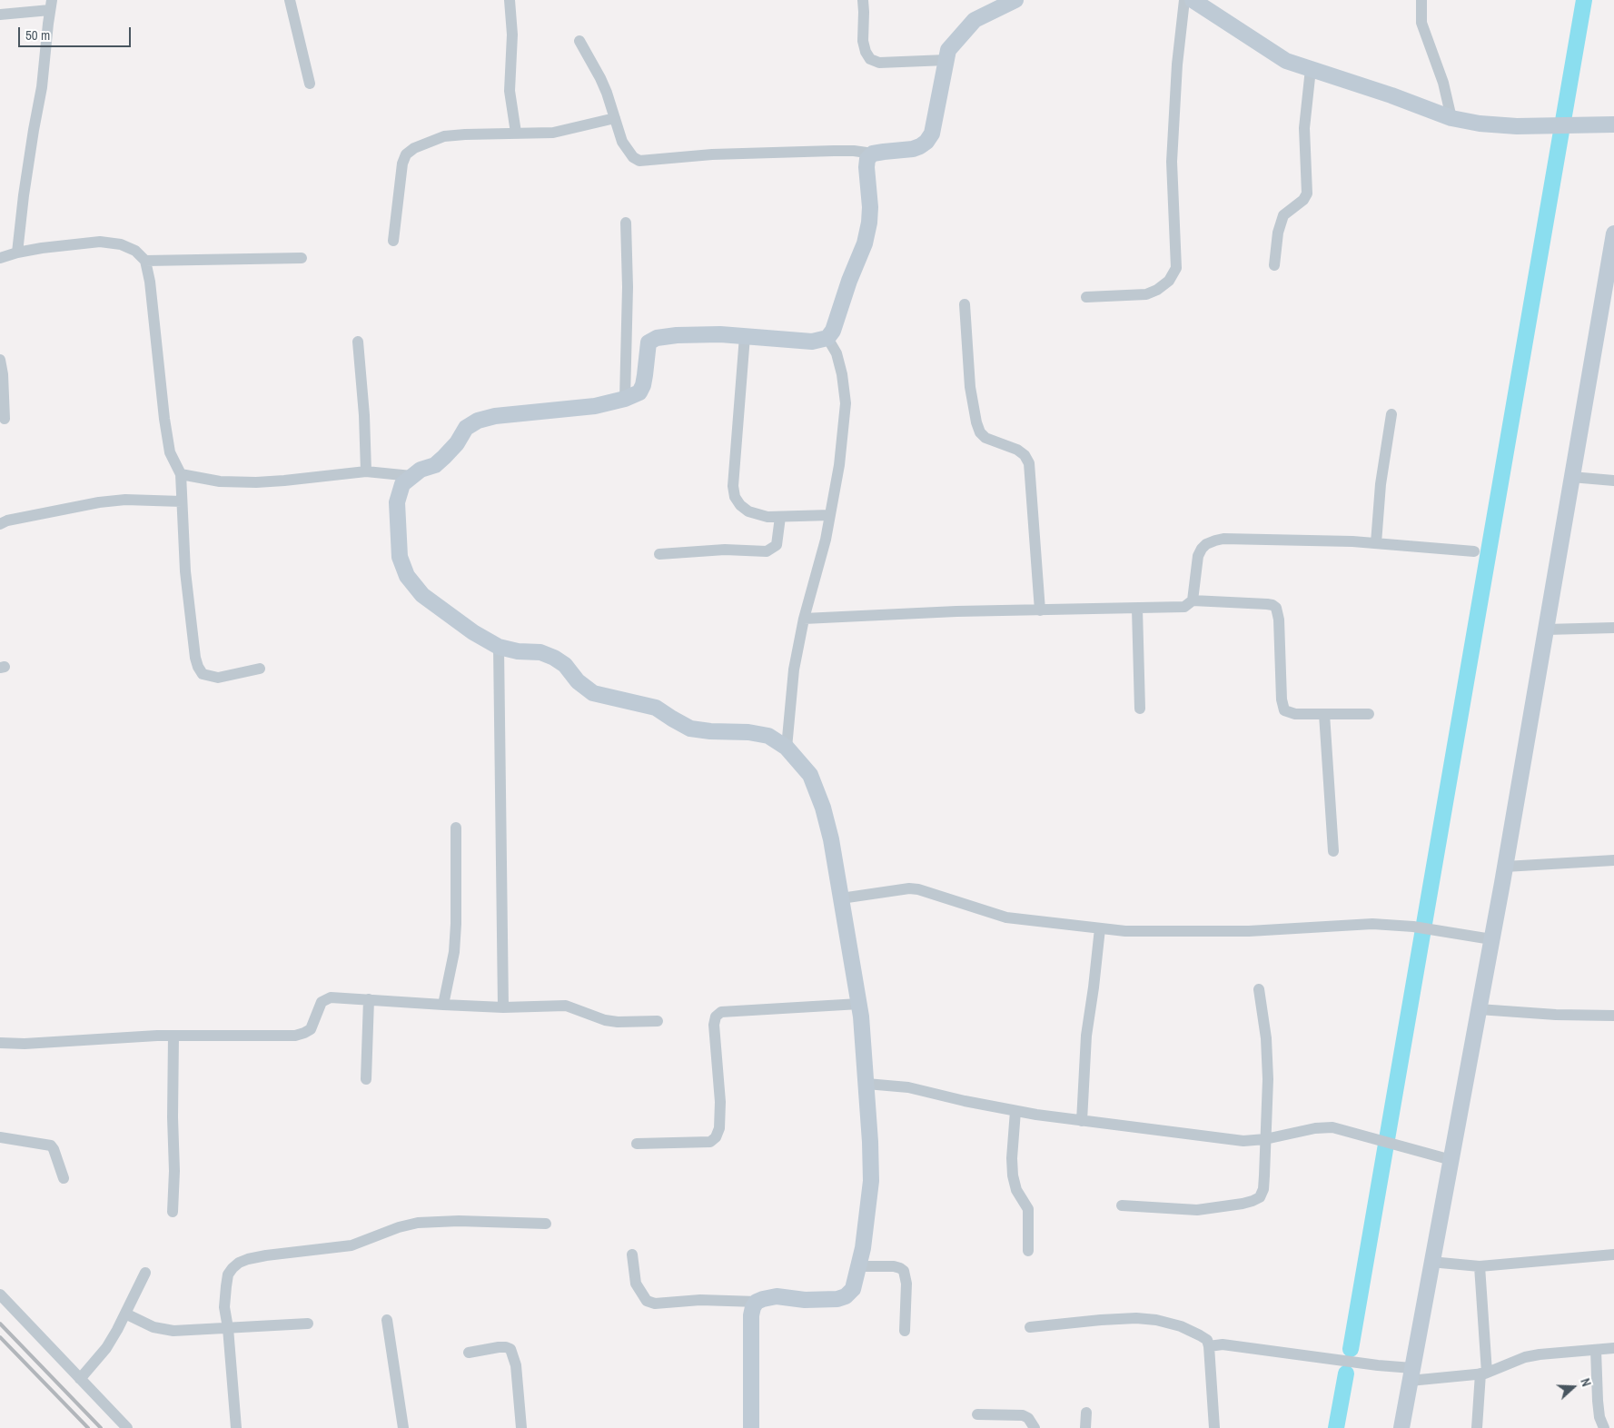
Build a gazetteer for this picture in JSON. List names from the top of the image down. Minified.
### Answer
{"scale_bar":"50 m","north":"right"}
